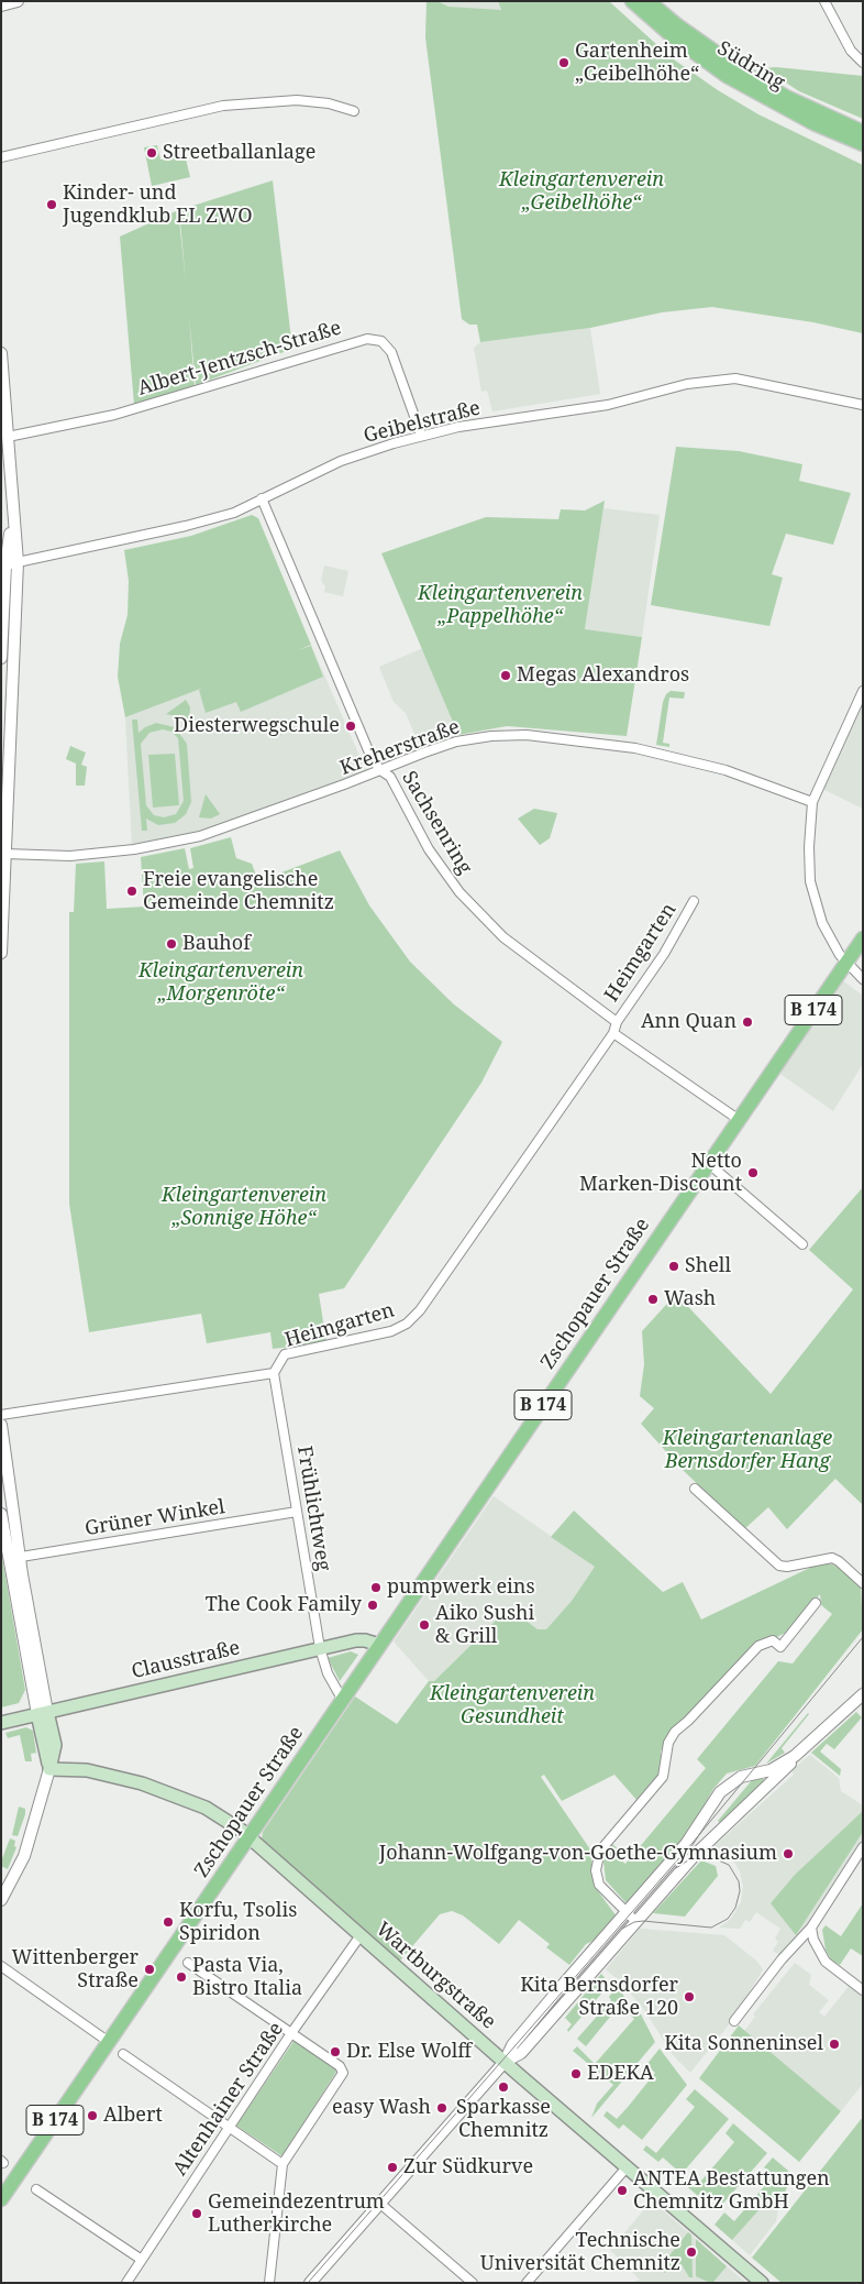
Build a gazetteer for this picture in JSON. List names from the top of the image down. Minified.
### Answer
{"streets":{"main road":["Südring","B 174","Zschopauer Straße","Clausstraße","Wartburgstraße"],"street":["Albert-Jentzsch-Straße","Geibelstraße","Kreherstraße","Sachsenring","Heimgarten","Frühlichtweg","Grüner Winkel","Altenhainer Straße"]},"crossings":[["Albert-Jentzsch-Straße","Geibelstraße"],["Geibelstraße","Sachsenring"],["Kreherstraße","Sachsenring"],["Sachsenring","Heimgarten"],["Heimgarten","Frühlichtweg"],["Zschopauer Straße","Clausstraße"],["Zschopauer Straße","Wartburgstraße"],["Frühlichtweg","Grüner Winkel"],["Frühlichtweg","Clausstraße"],["Wartburgstraße","Altenhainer Straße"]],"parks":["Kleingartenverein „Geibelhöhe“","Kleingartenverein „Pappelhöhe“","Kleingartenverein „Morgenröte“","Kleingartenverein „Sonnige Höhe“","Kleingartenanlage Bernsdorfer Hang","Kleingartenverein Gesundheit"],"places":["Gartenheim „Geibelhöhe“","Streetballanlage","Kinder- und Jugendklub EL ZWO","Megas Alexandros","Diesterwegschule","Freie evangelische Gemeinde Chemnitz","Bauhof","Ann Quan","Netto Marken-Discount","Shell","Wash","pumpwerk eins","The Cook Family","Aiko Sushi & Grill","Johann-Wolfgang-von-Goethe-Gymnasium","Korfu, Tsolis Spiridon","Wittenberger Straße","Pasta Via, Bistro Italia","Kita Bernsdorfer Straße 120","Kita Sonneninsel","Dr. Else Wolff","EDEKA","Sparkasse Chemnitz","easy Wash","Albert","Zur Südkurve","ANTEA Bestattungen Chemnitz GmbH","Gemeindezentrum Lutherkirche","Technische Universität Chemnitz"]}
